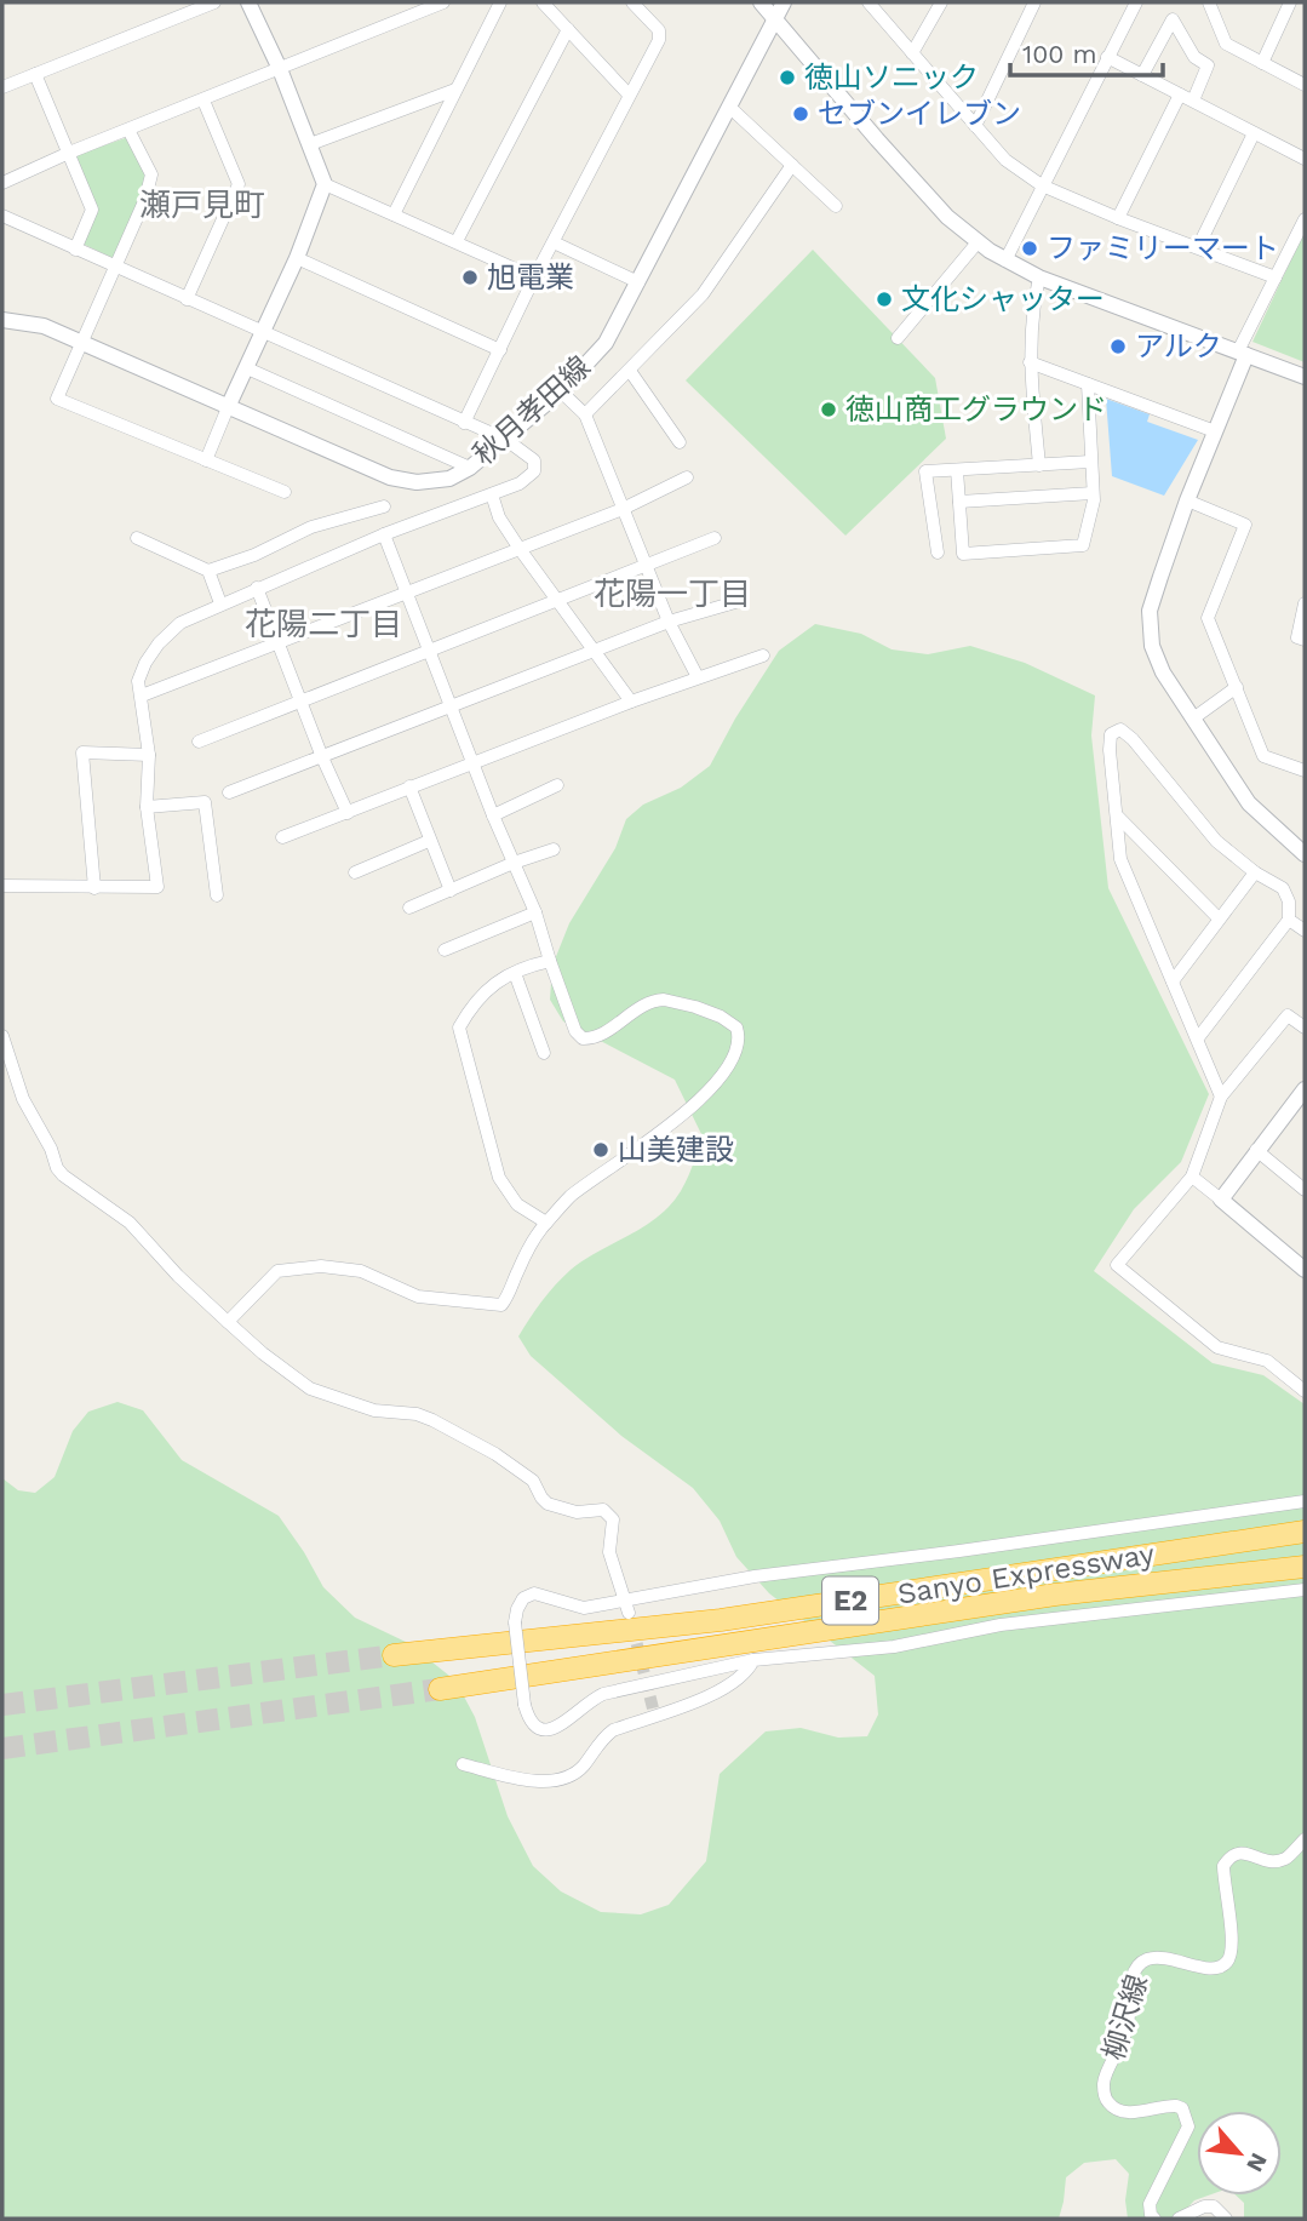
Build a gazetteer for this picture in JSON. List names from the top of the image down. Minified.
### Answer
{"streets":{"highway":["Sanyo Expressway","E2"],"street":["秋月孝田線","柳沢線"]},"districts":["瀬戸見町","花陽一丁目","花陽二丁目"],"places":["徳山ソニック","セブンイレブン","ファミリーマート","旭電業","文化シャッター","アルク","徳山商工グラウンド","山美建設"],"scale_bar":"100 m","north":"bottom right"}
